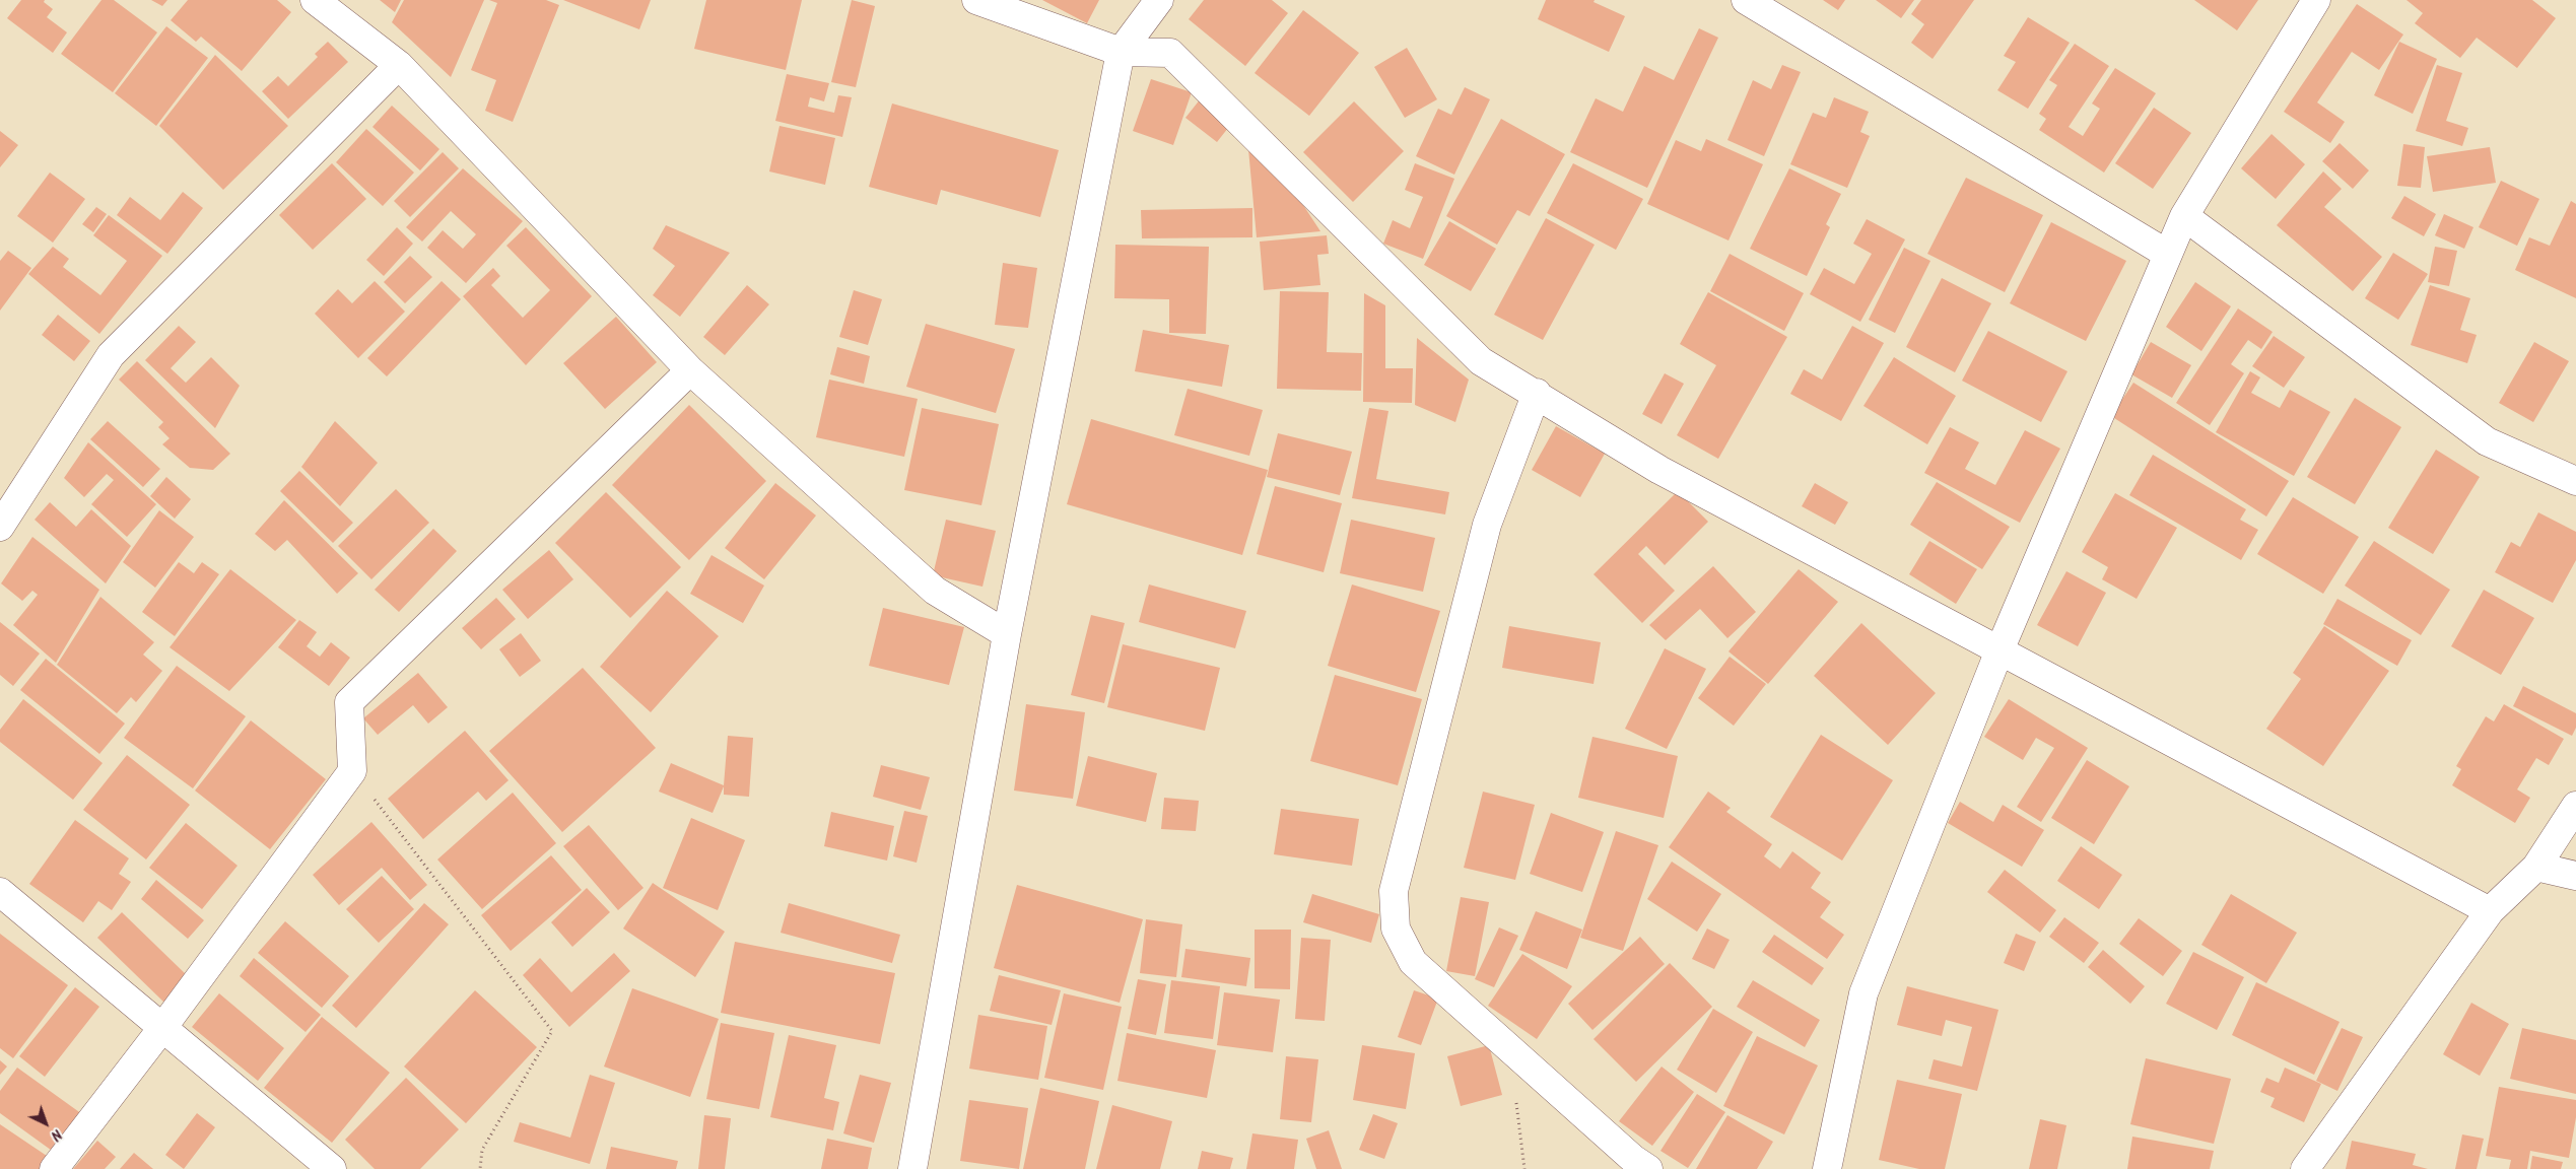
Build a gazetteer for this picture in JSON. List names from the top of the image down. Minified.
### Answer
{"north":"bottom right"}
